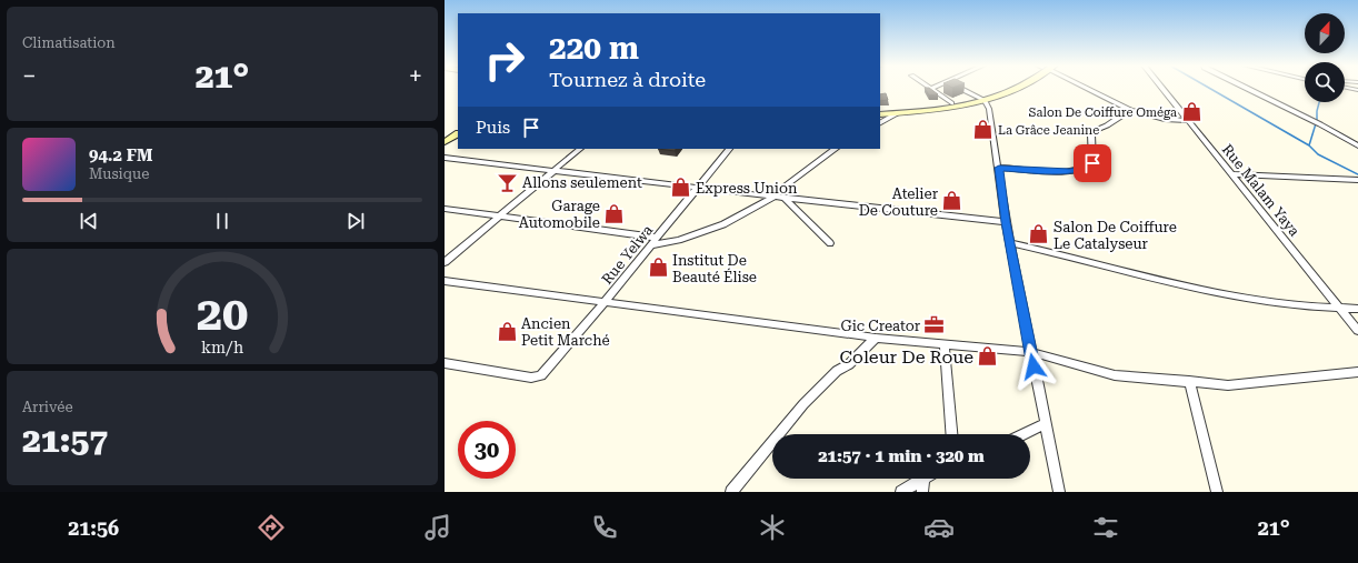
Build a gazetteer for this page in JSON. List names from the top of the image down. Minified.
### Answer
{"streets":{"street":["Rue Malam Yaya","Rue Yelwa"]},"places":{"shop":["Salon De Coiffure Oméga","La Grâce Jeanine","Express Union","Atelier De Couture","Garage Automobile","Salon De Coiffure Le Catalyseur","Institut De Beauté Élise","Ancien Petit Marché","Coleur De Roue"],"bar":["Allons seulement"],"office":["Gic Creator"]},"north":"top","page":{"tile":["Climatisation",["Arrivée","21:57"]],"turn":["220 m","Tournez à droite"],"heat":["−","21°","+"],"then":"Puis","song":["94.2 FM","Musique"],"limit":"30","trip":"21:57 · 1 min · 320 m","tabs":["21:56","21°"],"gauge":["20","km/h"]}}
